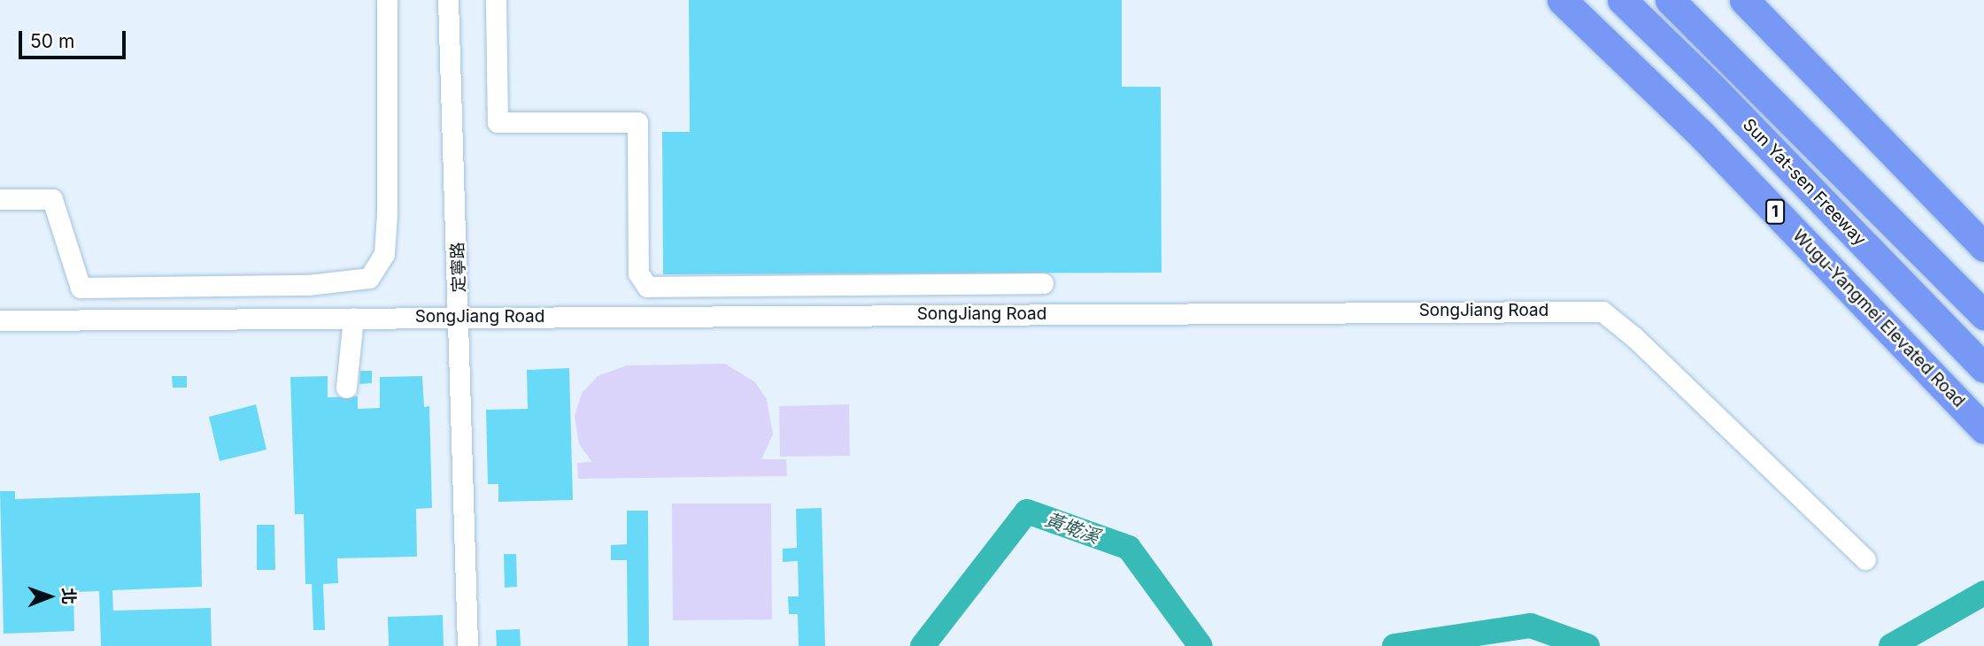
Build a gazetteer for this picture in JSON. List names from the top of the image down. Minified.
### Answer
{"streets":{"highway":["Sun Yat-sen Freeway","1","Wugu-Yangmei Elevated Road"],"street":["定寧路","SongJiang Road"]},"crossings":[["定寧路","SongJiang Road"]],"water":["黃墘溪"],"scale_bar":"50 m","north":"right"}
